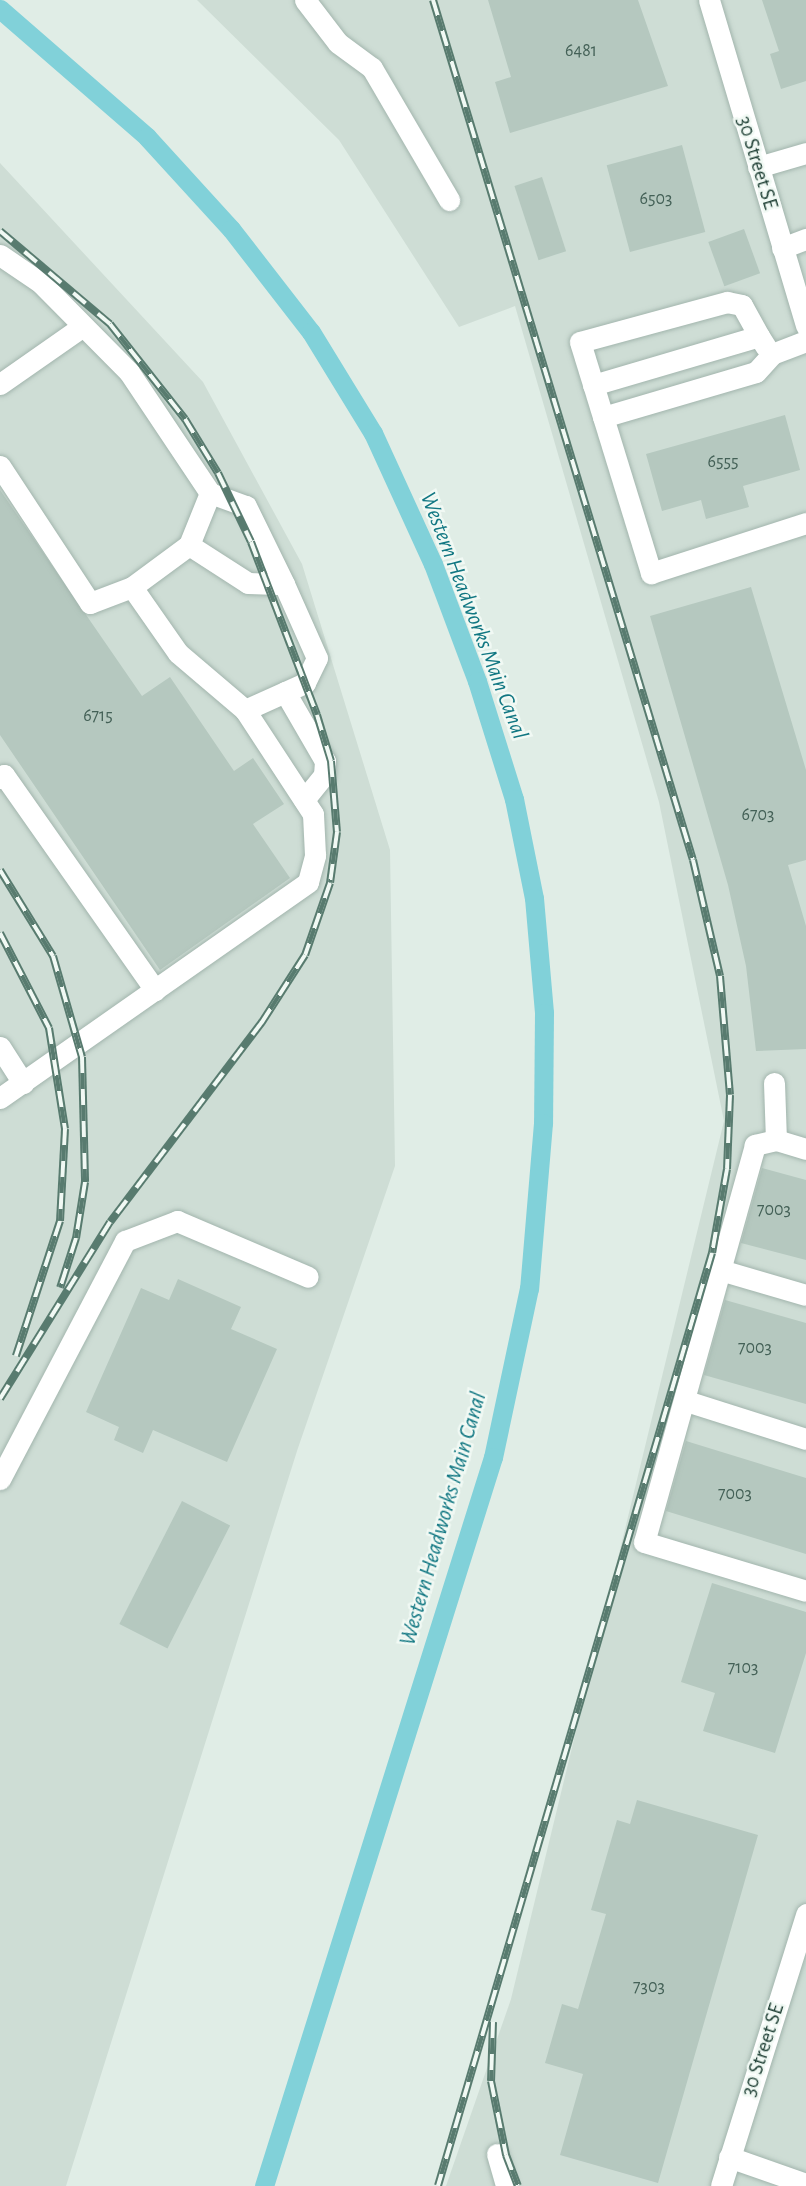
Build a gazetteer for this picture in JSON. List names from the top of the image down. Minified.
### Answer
{"streets":{"street":["30 Street SE"]},"water":["Western Headworks Main Canal"],"house_numbers":["6481","6503","6555","6715","6703","7003","7003","7003","7103","7303"]}
